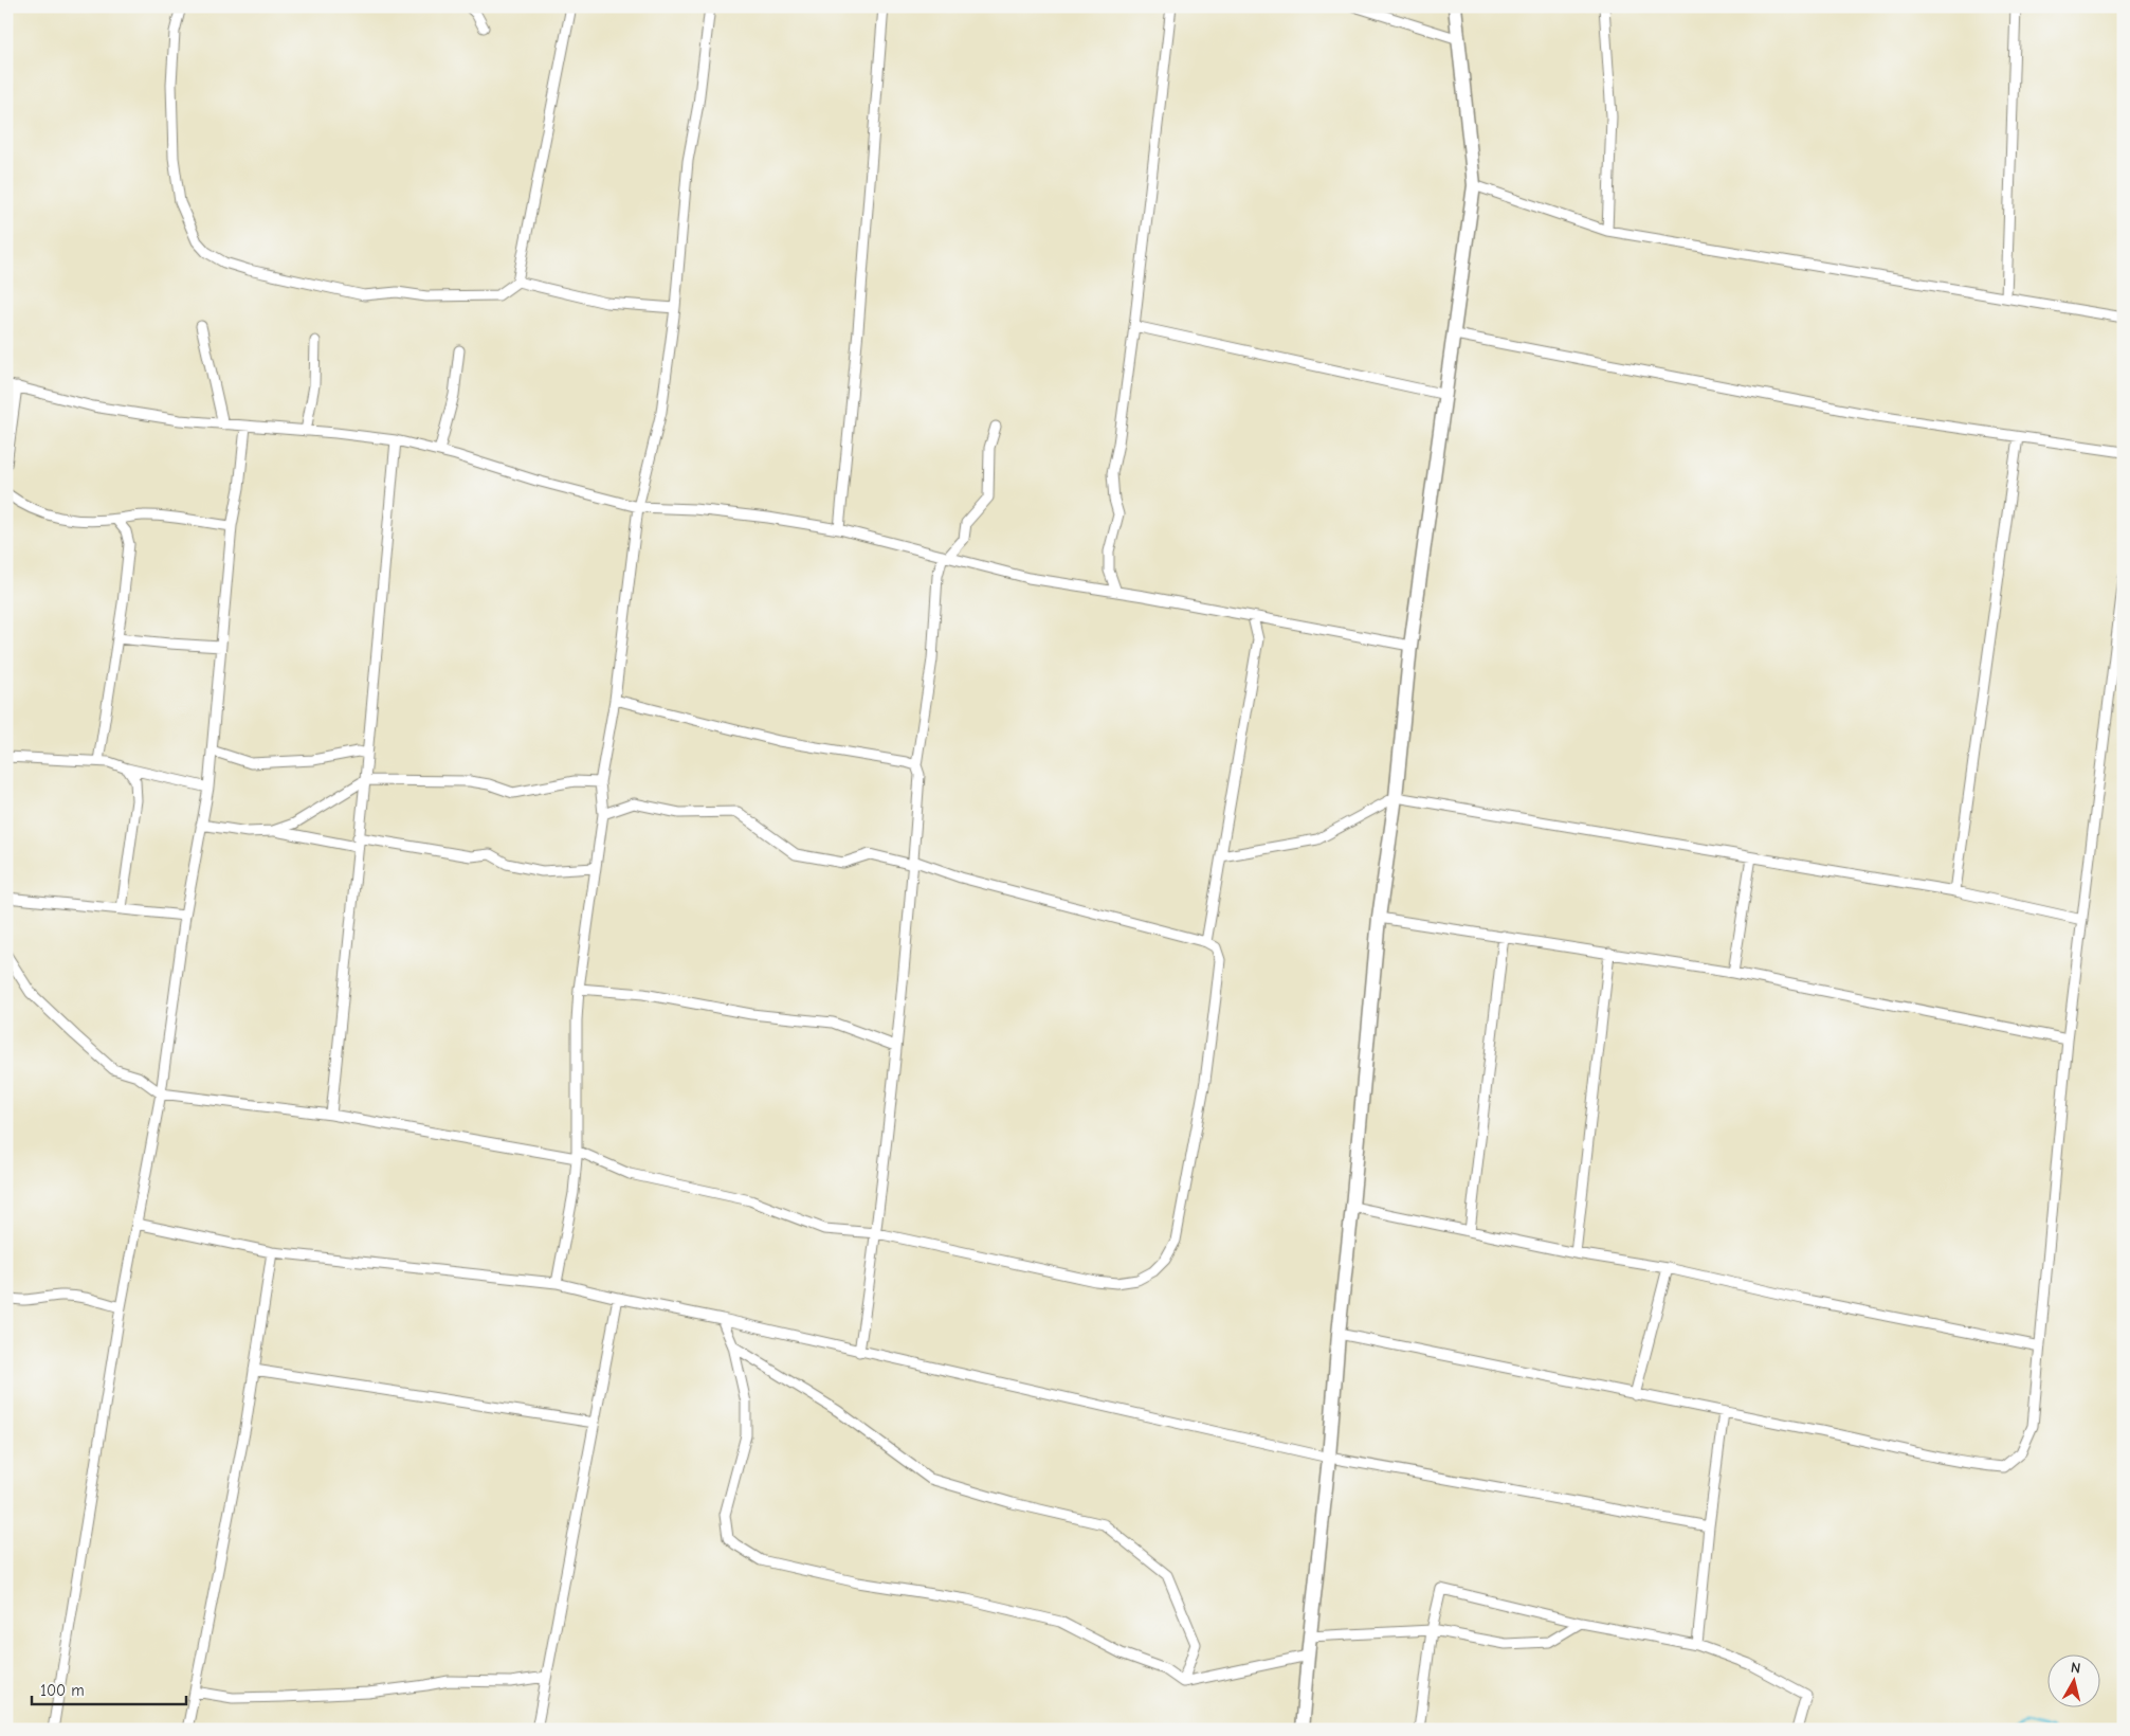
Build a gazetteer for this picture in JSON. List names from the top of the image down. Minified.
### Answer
{"scale_bar":"100 m","north":"top"}
